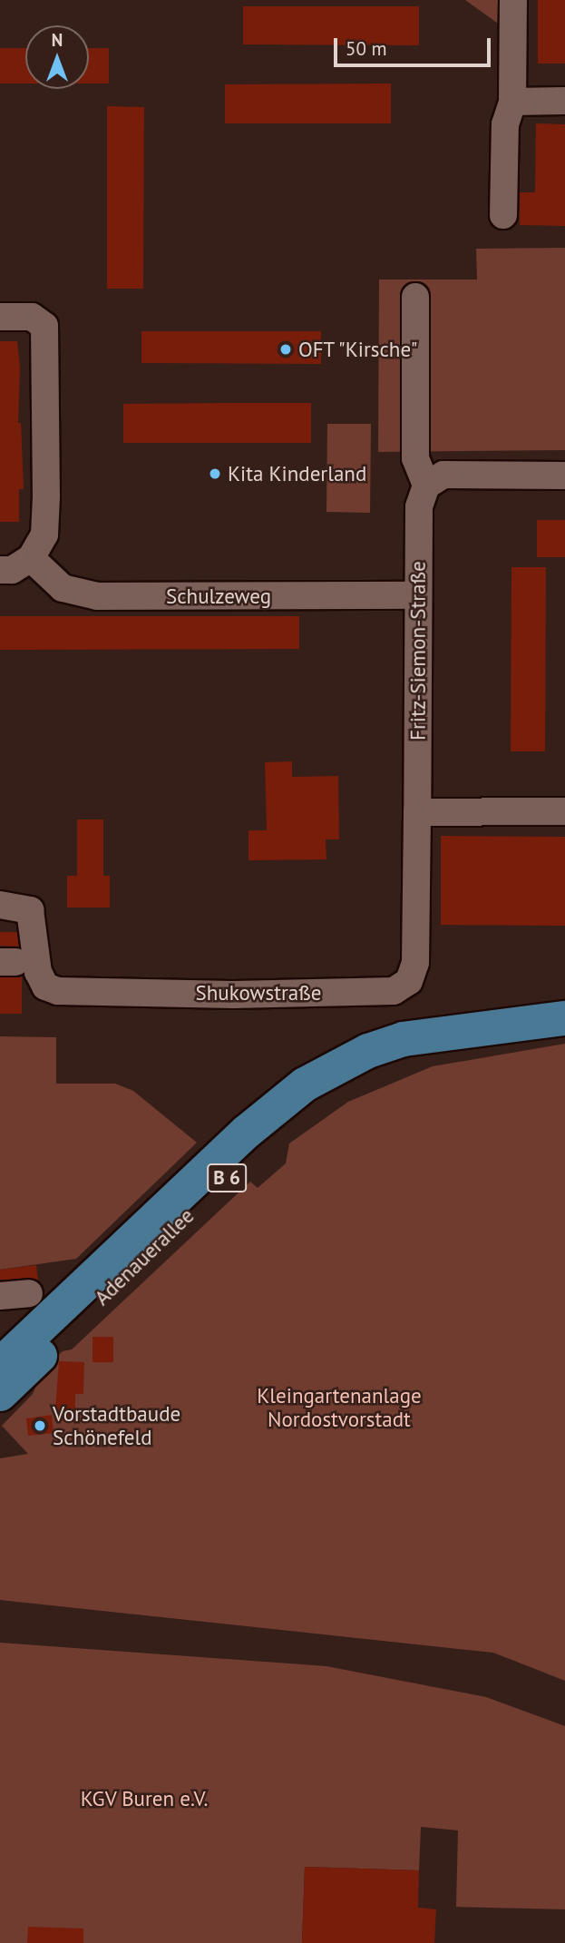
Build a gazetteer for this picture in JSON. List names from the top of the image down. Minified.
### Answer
{"streets":{"main road":["B 6","Adenauerallee"],"street":["Schulzeweg","Fritz-Siemon-Straße","Shukowstraße"]},"crossings":[["Schulzeweg","Fritz-Siemon-Straße"],["Fritz-Siemon-Straße","Shukowstraße"]],"parks":["Kleingartenanlage Nordostvorstadt","KGV Buren e.V."],"places":["OFT \"Kirsche\"","Kita Kinderland","Vorstadtbaude Schönefeld"],"scale_bar":"50 m","north":"top"}
